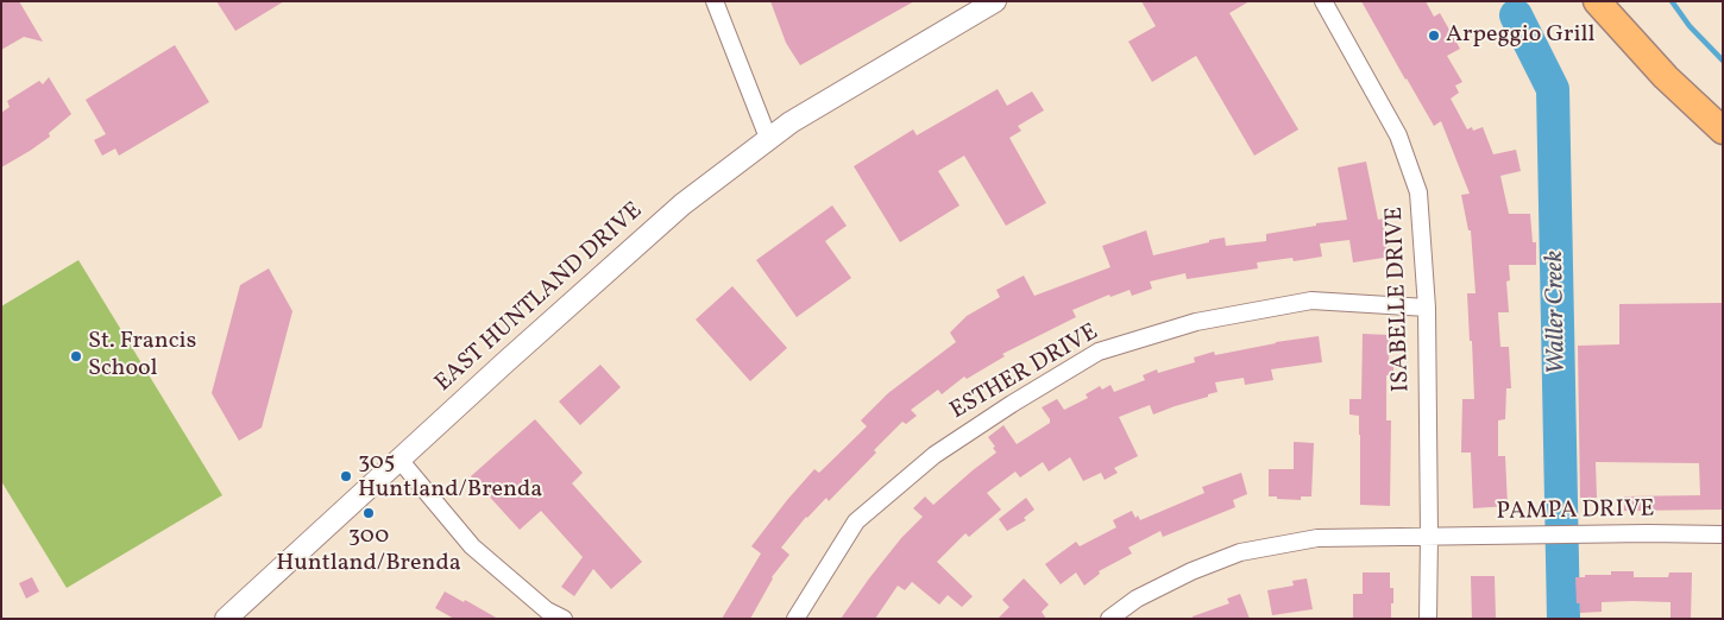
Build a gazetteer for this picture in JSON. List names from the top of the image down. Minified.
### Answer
{"streets":{"street":["EAST HUNTLAND DRIVE","ISABELLE DRIVE","ESTHER DRIVE","PAMPA DRIVE"]},"crossings":[["ISABELLE DRIVE","ESTHER DRIVE"],["ISABELLE DRIVE","PAMPA DRIVE"]],"water":["Waller Creek"],"places":["Arpeggio Grill","St. Francis School","305 Huntland/Brenda","300 Huntland/Brenda"]}
